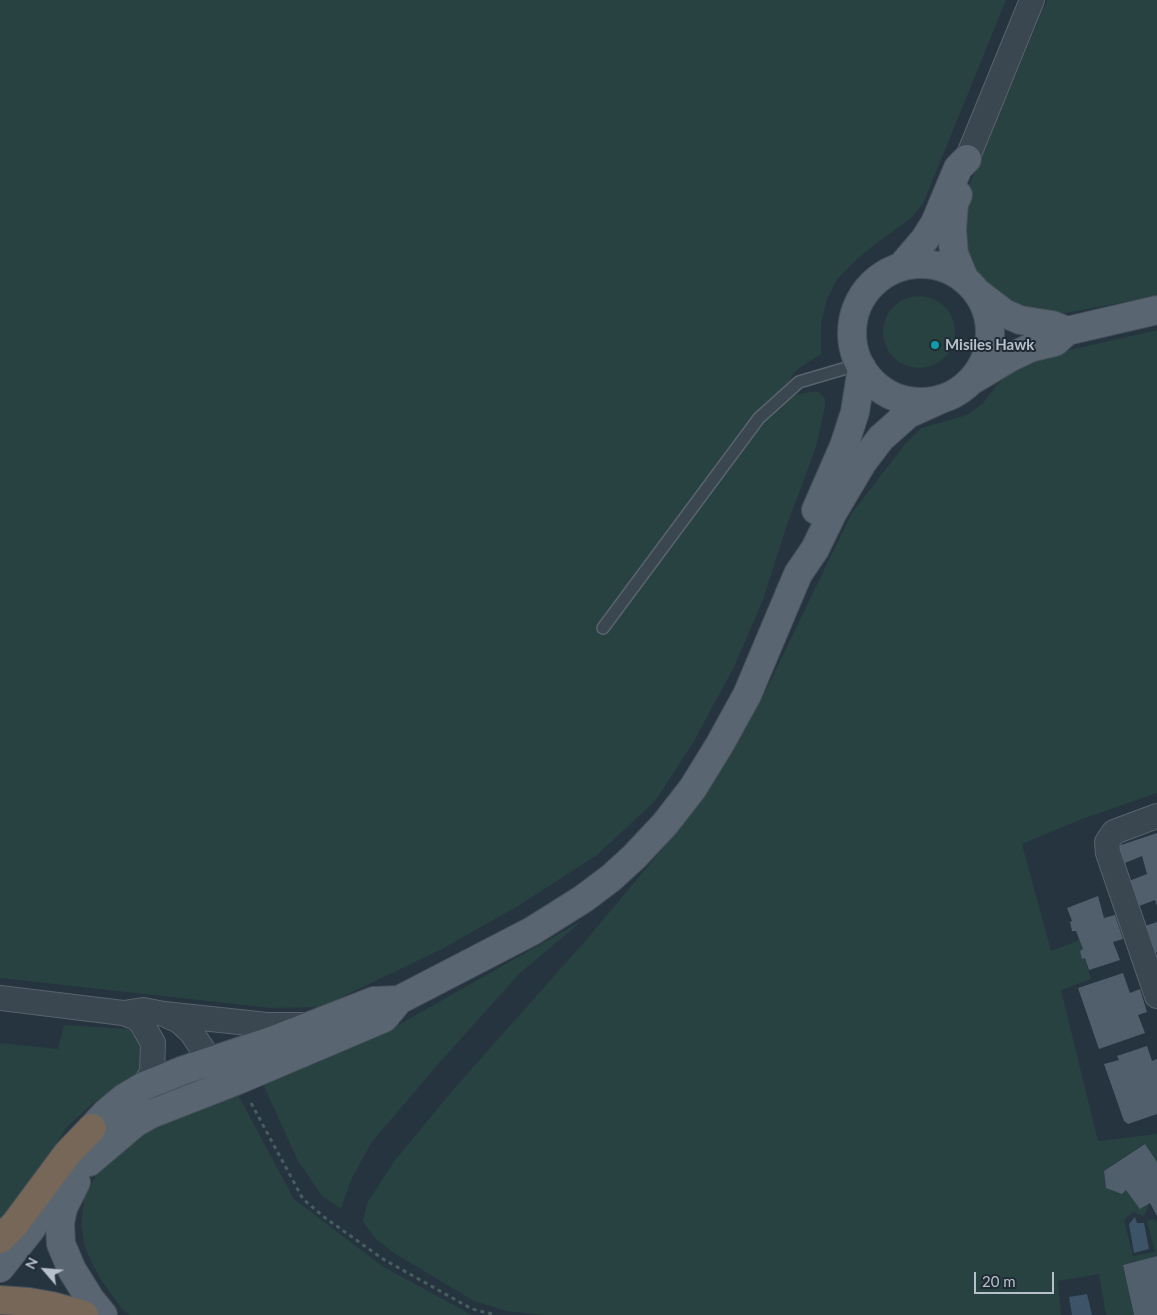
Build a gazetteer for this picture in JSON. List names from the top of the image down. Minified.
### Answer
{"places":["Misiles Hawk"],"scale_bar":"20 m","north":"top left"}
